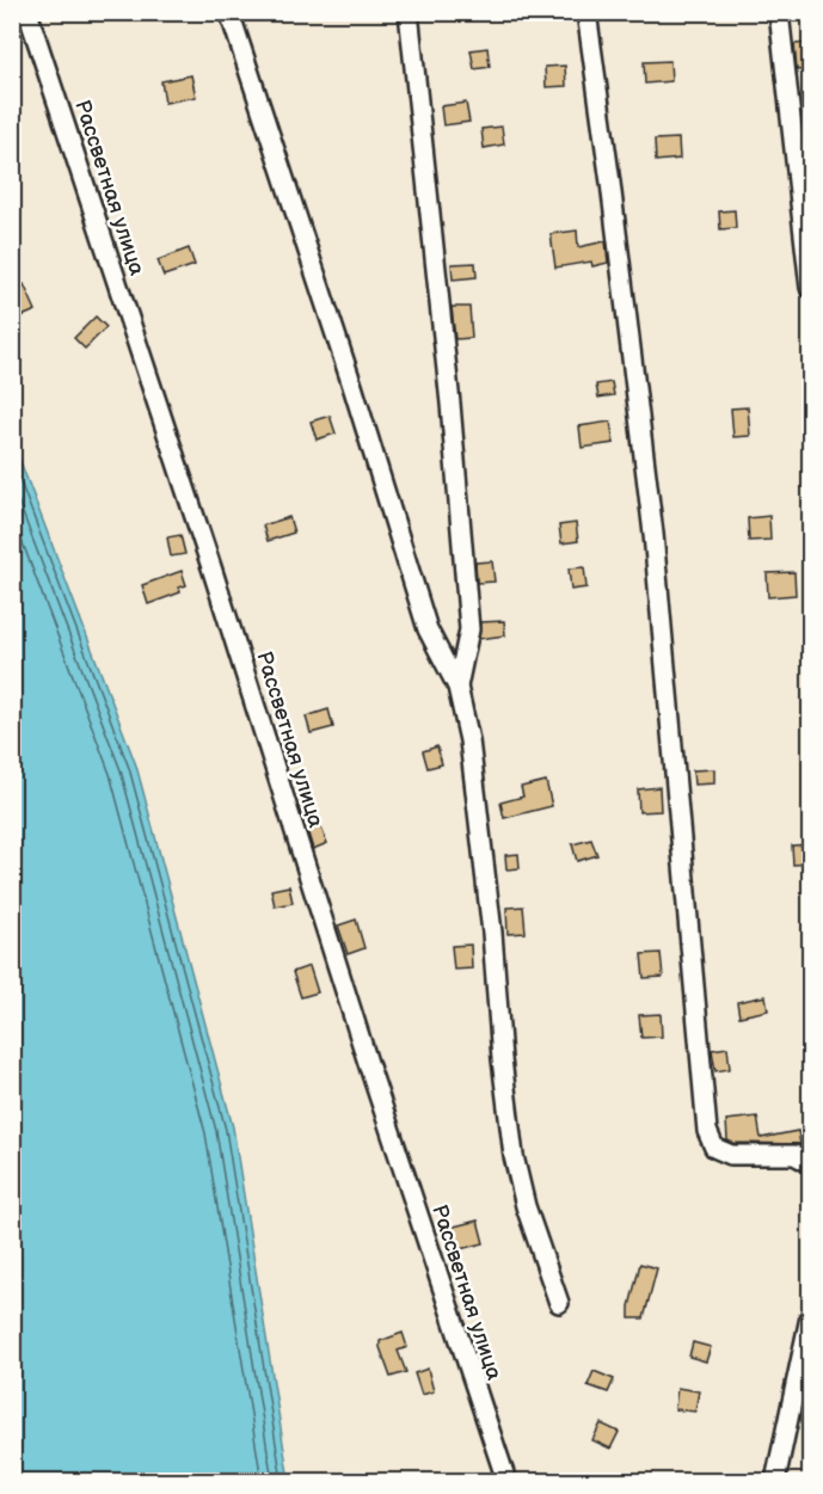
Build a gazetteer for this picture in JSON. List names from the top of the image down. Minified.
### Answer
{"streets":{"street":["Рассветная улица"]}}
